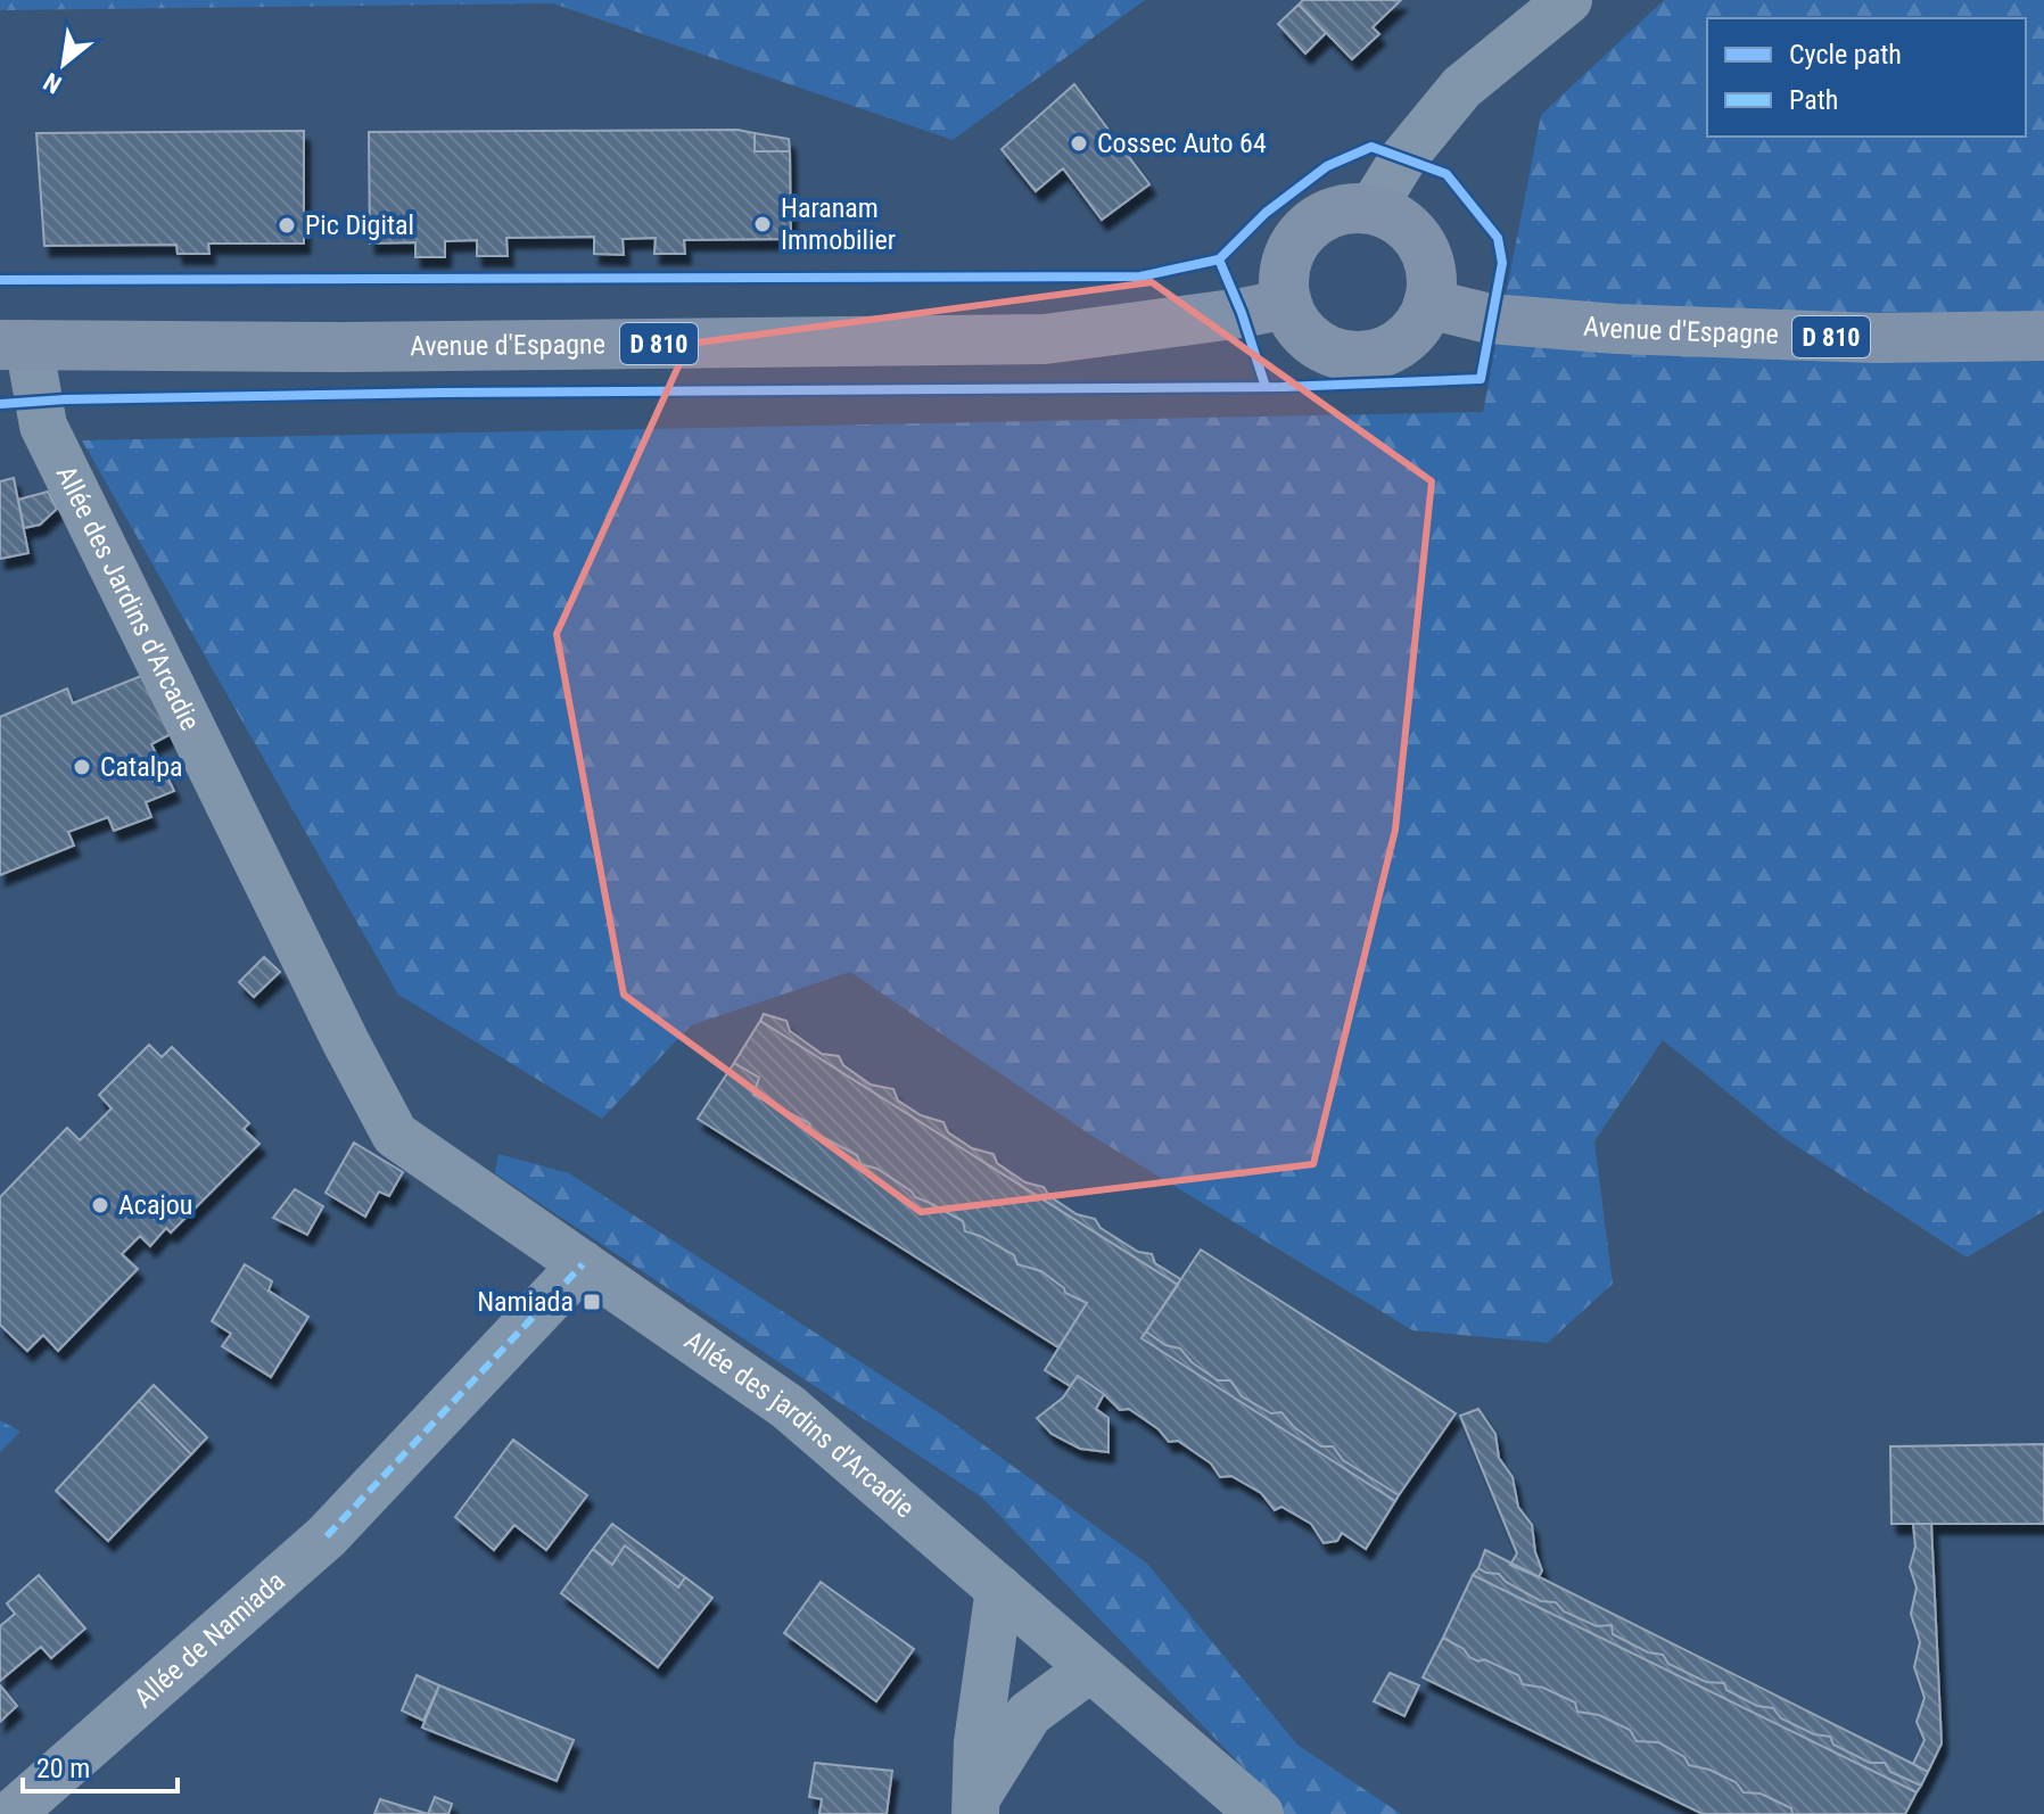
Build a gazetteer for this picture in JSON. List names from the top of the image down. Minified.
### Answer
{"streets":{"main road":["Avenue d'Espagne","D 810"],"street":["Allée des Jardins d'Arcadie","Allée des jardins d'Arcadie","Allée de Namiada"]},"crossings":[["Avenue d'Espagne","Allée des Jardins d'Arcadie"],["Allée des Jardins d'Arcadie","Allée des jardins d'Arcadie"],["Allée des jardins d'Arcadie","Allée de Namiada"]],"places":{"other":["Cossec Auto 64","Haranam Immobilier","Pic Digital","Catalpa","Acajou"],"transit":["Namiada"]},"legend":["Cycle path","Path"],"scale_bar":"20 m","north":"bottom left"}
